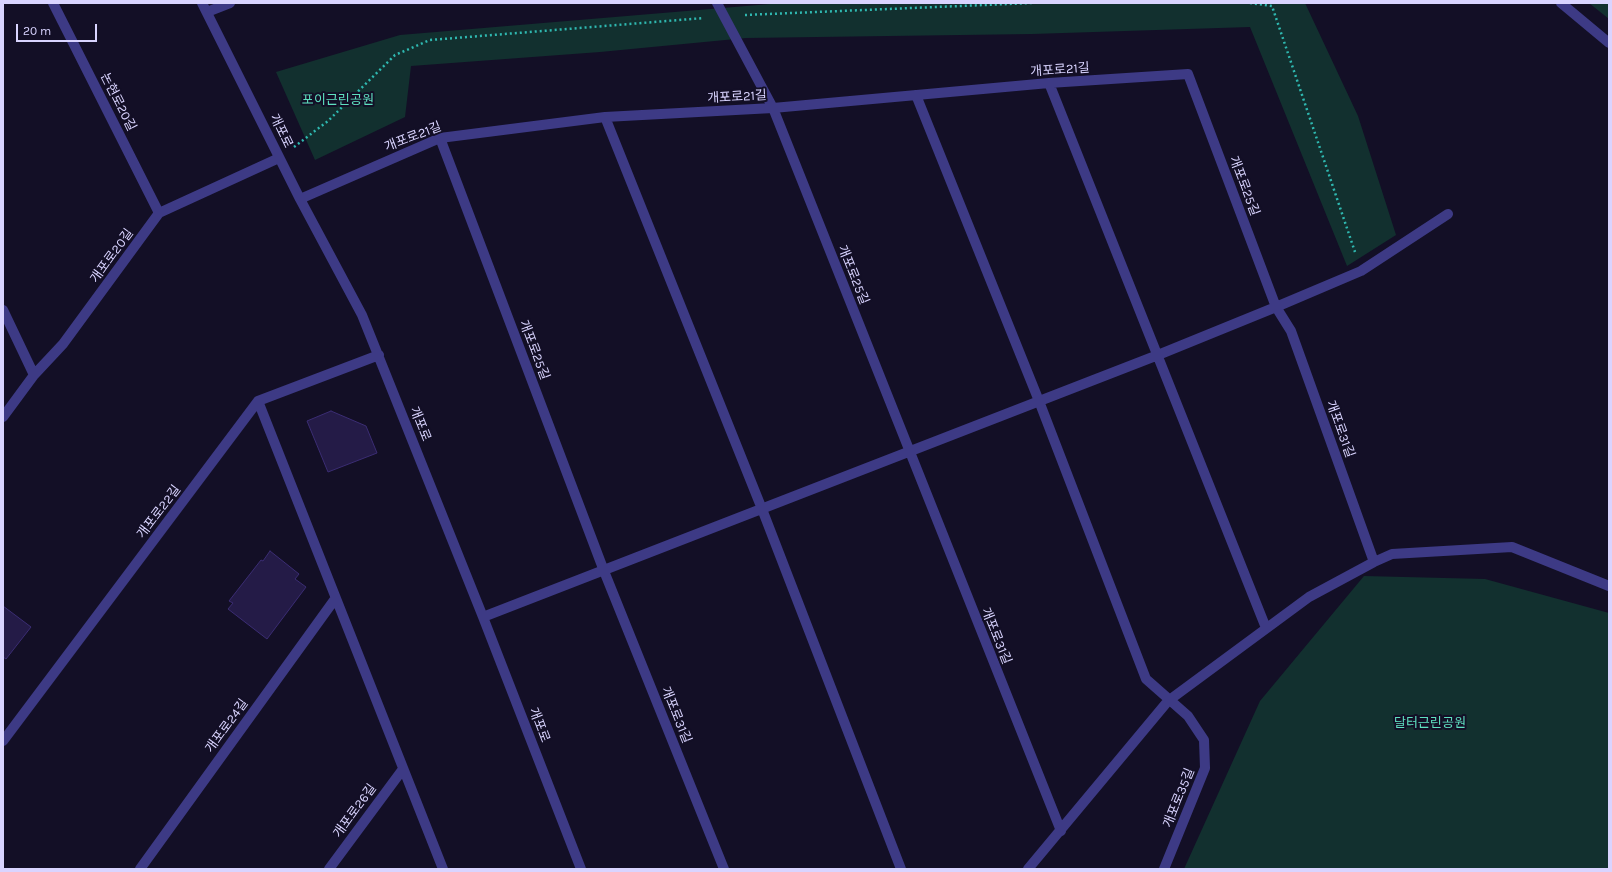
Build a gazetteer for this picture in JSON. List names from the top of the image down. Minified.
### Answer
{"streets":{"street":["개포로21길","논현로20길","개포로","개포로25길","개포로20길","개포로31길","개포로22길","개포로24길","개포로35길","개포로26길"]},"crossings":[["개포로21길","개포로"],["개포로21길","개포로25길"],["논현로20길","개포로20길"],["개포로","개포로20길"],["개포로25길","개포로31길"]],"parks":["포이근린공원","달터근린공원"],"scale_bar":"20 m"}
